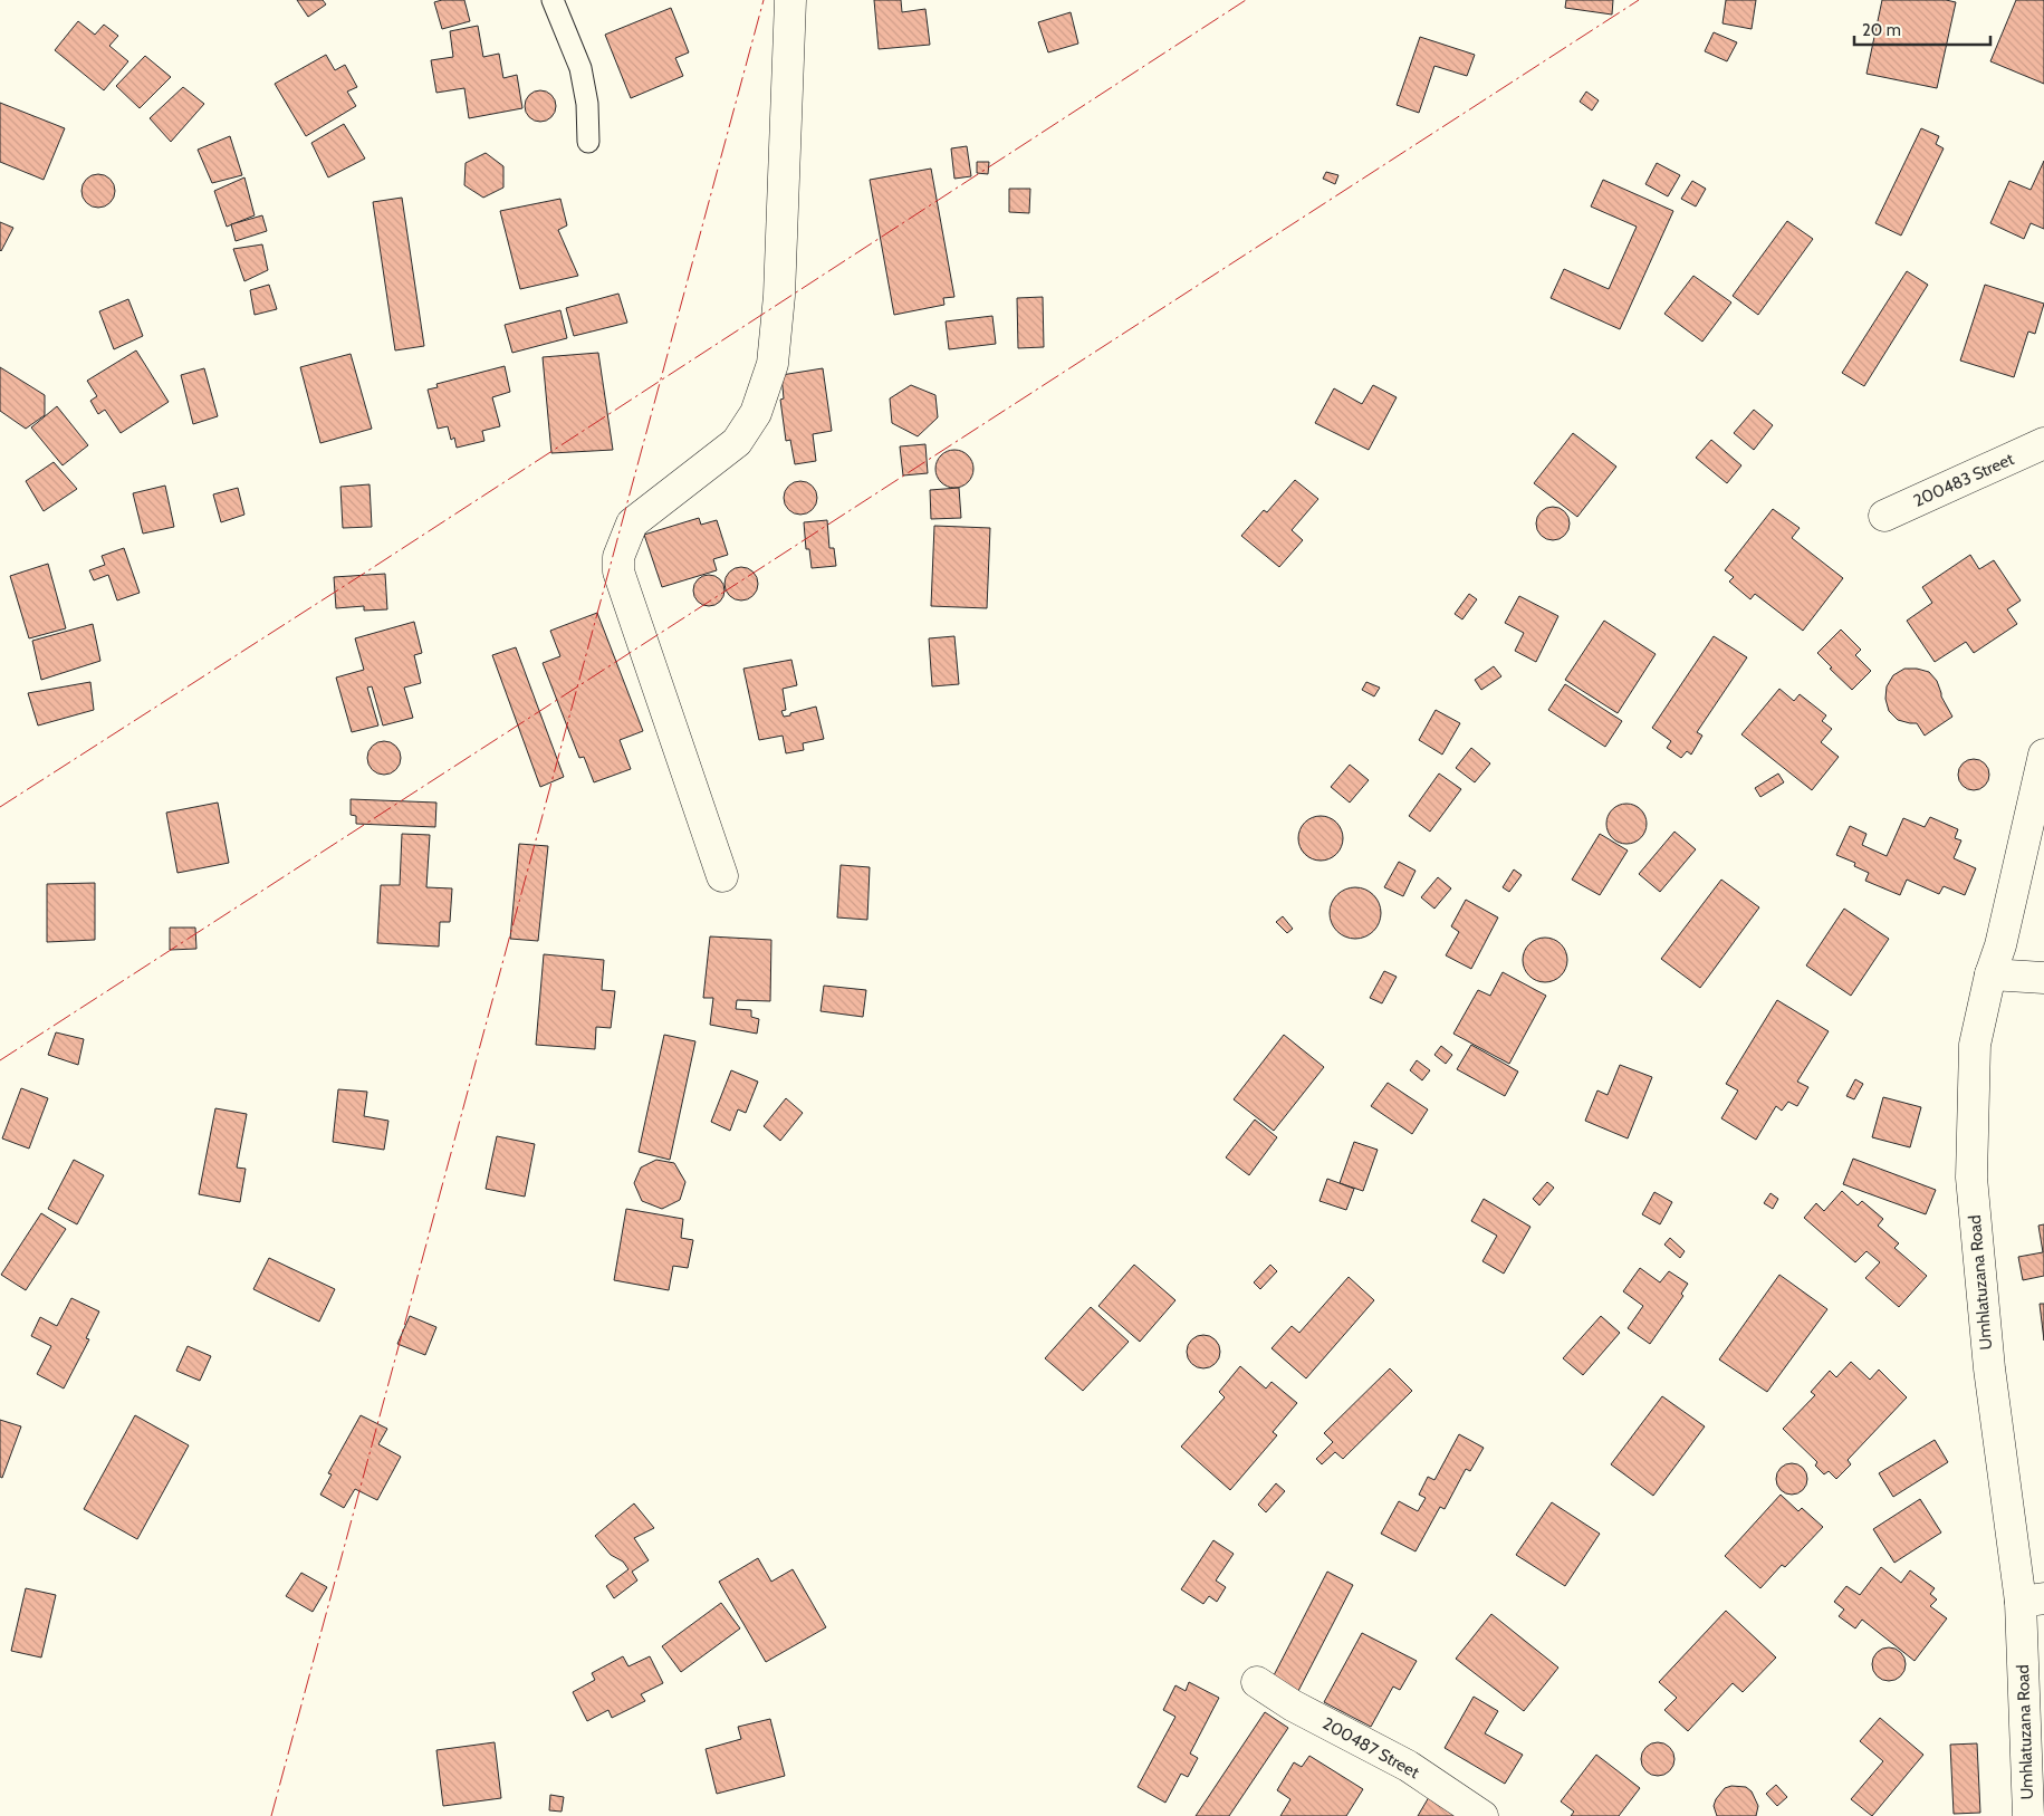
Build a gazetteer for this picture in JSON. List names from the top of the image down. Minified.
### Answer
{"streets":{"street":["200483 Street","Umhlatuzana Road","200487 Street"]},"scale_bar":"20 m"}
